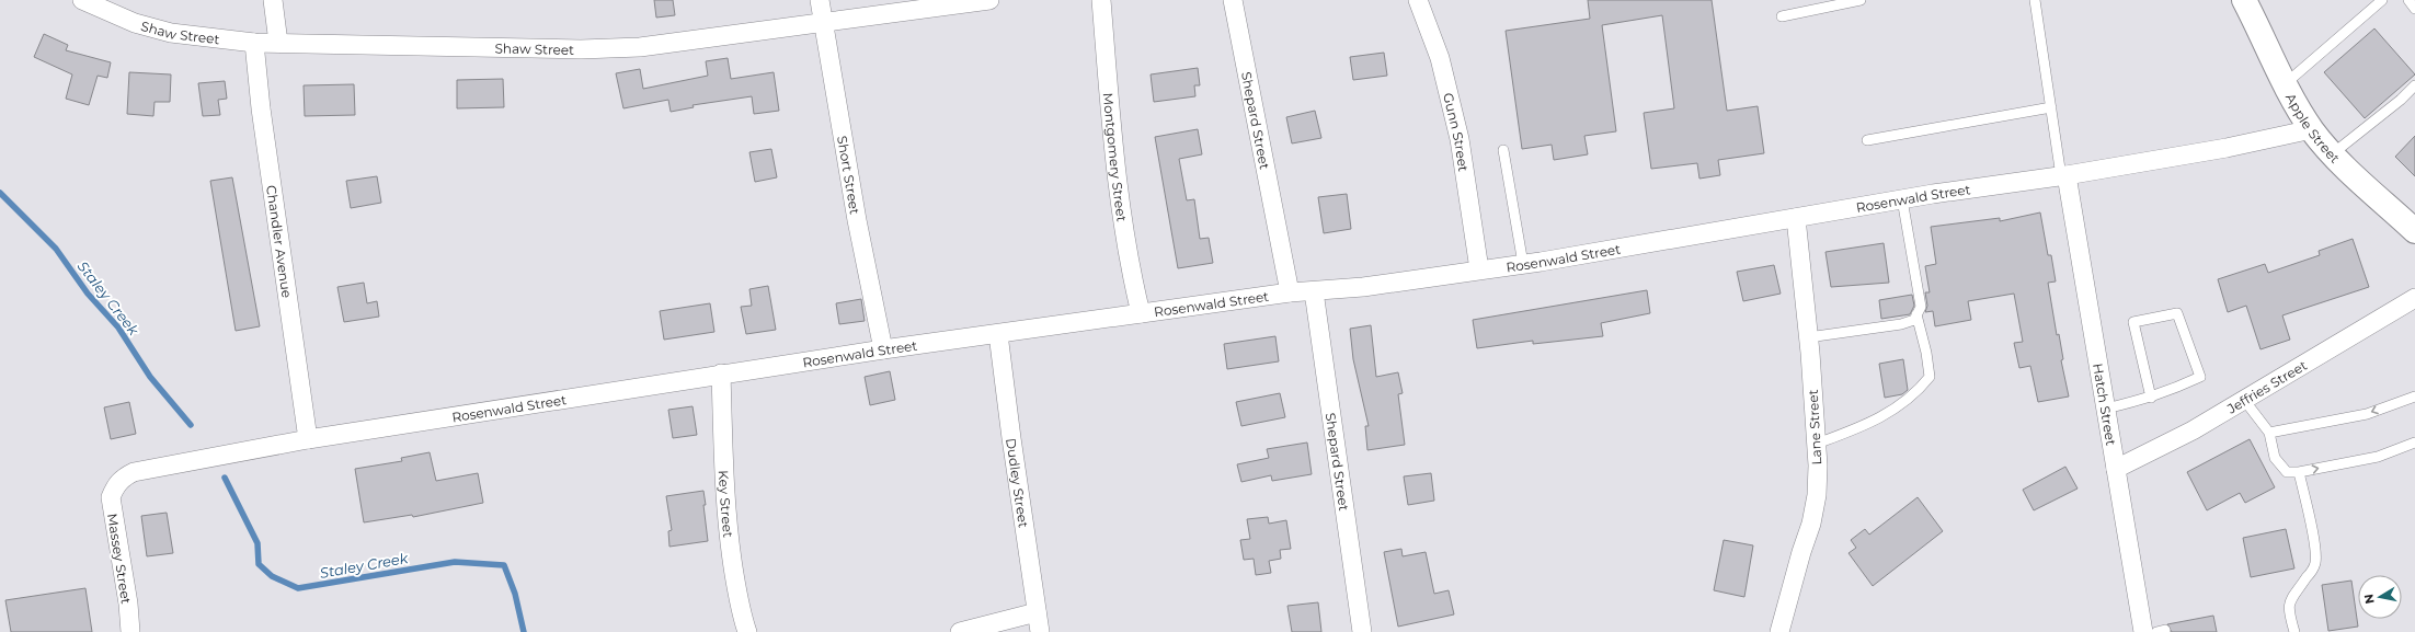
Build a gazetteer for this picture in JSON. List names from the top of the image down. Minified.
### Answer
{"streets":{"street":["Shaw Street","Shepard Street","Apple Street","Gunn Street","Montgomery Street","Short Street","Rosenwald Street","Chandler Avenue","Jeffries Street","Hatch Street","Lane Street","Dudley Street","Key Street","Massey Street"]},"crossings":[["Shaw Street","Short Street"],["Shaw Street","Chandler Avenue"],["Shepard Street","Rosenwald Street"],["Apple Street","Rosenwald Street"],["Gunn Street","Rosenwald Street"],["Montgomery Street","Rosenwald Street"],["Short Street","Rosenwald Street"],["Rosenwald Street","Chandler Avenue"],["Rosenwald Street","Hatch Street"],["Rosenwald Street","Lane Street"],["Rosenwald Street","Dudley Street"],["Rosenwald Street","Key Street"],["Rosenwald Street","Massey Street"],["Jeffries Street","Hatch Street"]],"water":["Staley Creek"],"north":"left"}
